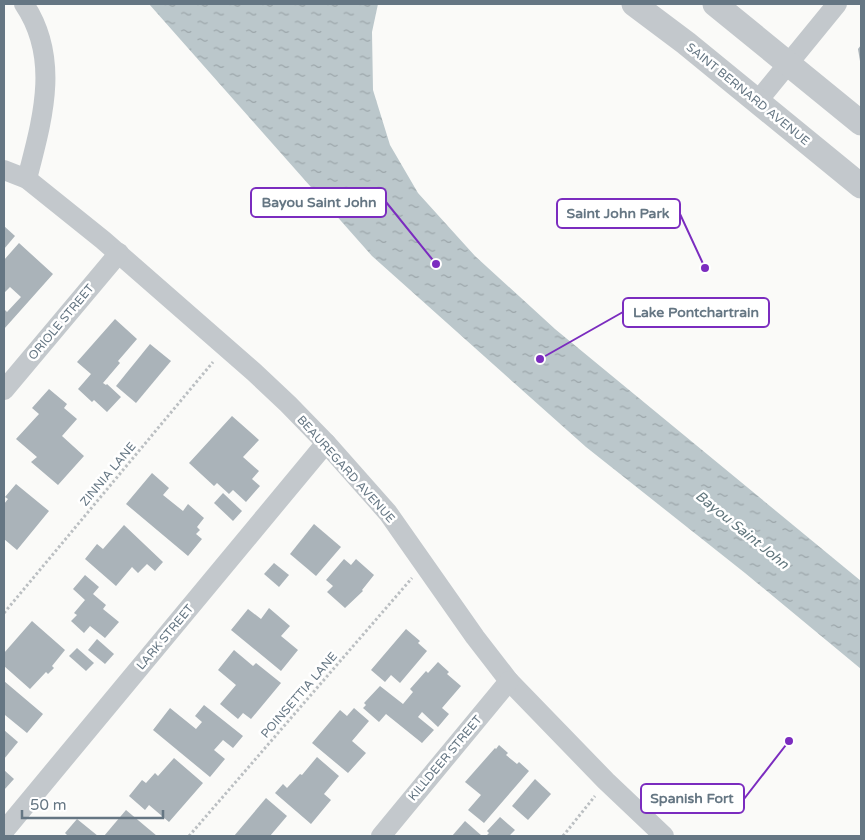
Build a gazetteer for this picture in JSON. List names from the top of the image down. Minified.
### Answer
{"streets":{"street":["SAINT BERNARD AVENUE","ORIOLE STREET","BEAUREGARD AVENUE","LARK STREET","KILLDEER STREET"],"path":["ZINNIA LANE","POINSETTIA LANE"]},"crossings":[["ORIOLE STREET","BEAUREGARD AVENUE"],["BEAUREGARD AVENUE","ZINNIA LANE"],["BEAUREGARD AVENUE","LARK STREET"],["BEAUREGARD AVENUE","POINSETTIA LANE"],["BEAUREGARD AVENUE","KILLDEER STREET"]],"water":["Bayou Saint John"],"places":["Bayou Saint John","Saint John Park","Lake Pontchartrain","Spanish Fort"],"scale_bar":"50 m"}
